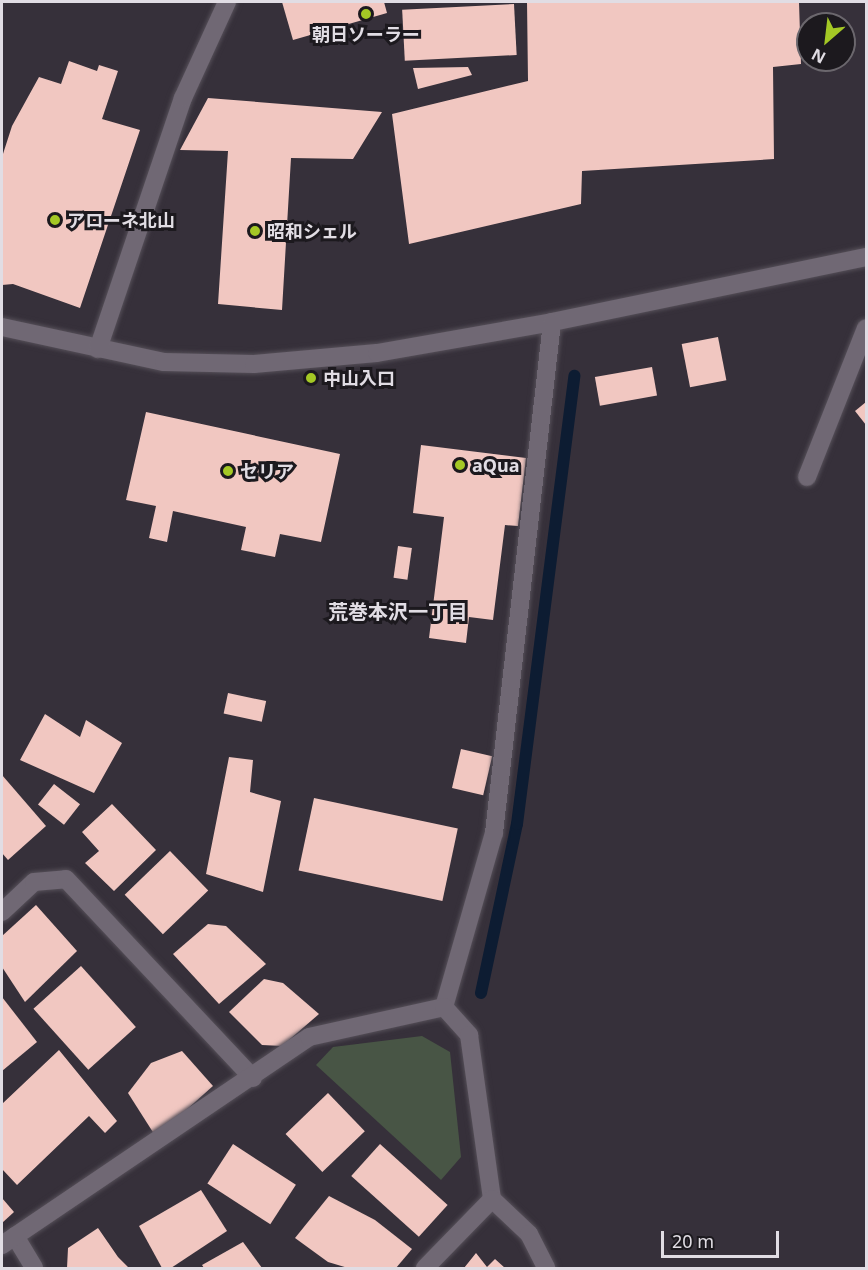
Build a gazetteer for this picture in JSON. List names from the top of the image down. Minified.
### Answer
{"districts":["荒巻本沢一丁目"],"places":["朝日ソーラー","アローネ北山","昭和シェル","中山入口","aQua","セリア"],"scale_bar":"20 m","north":"bottom left"}
